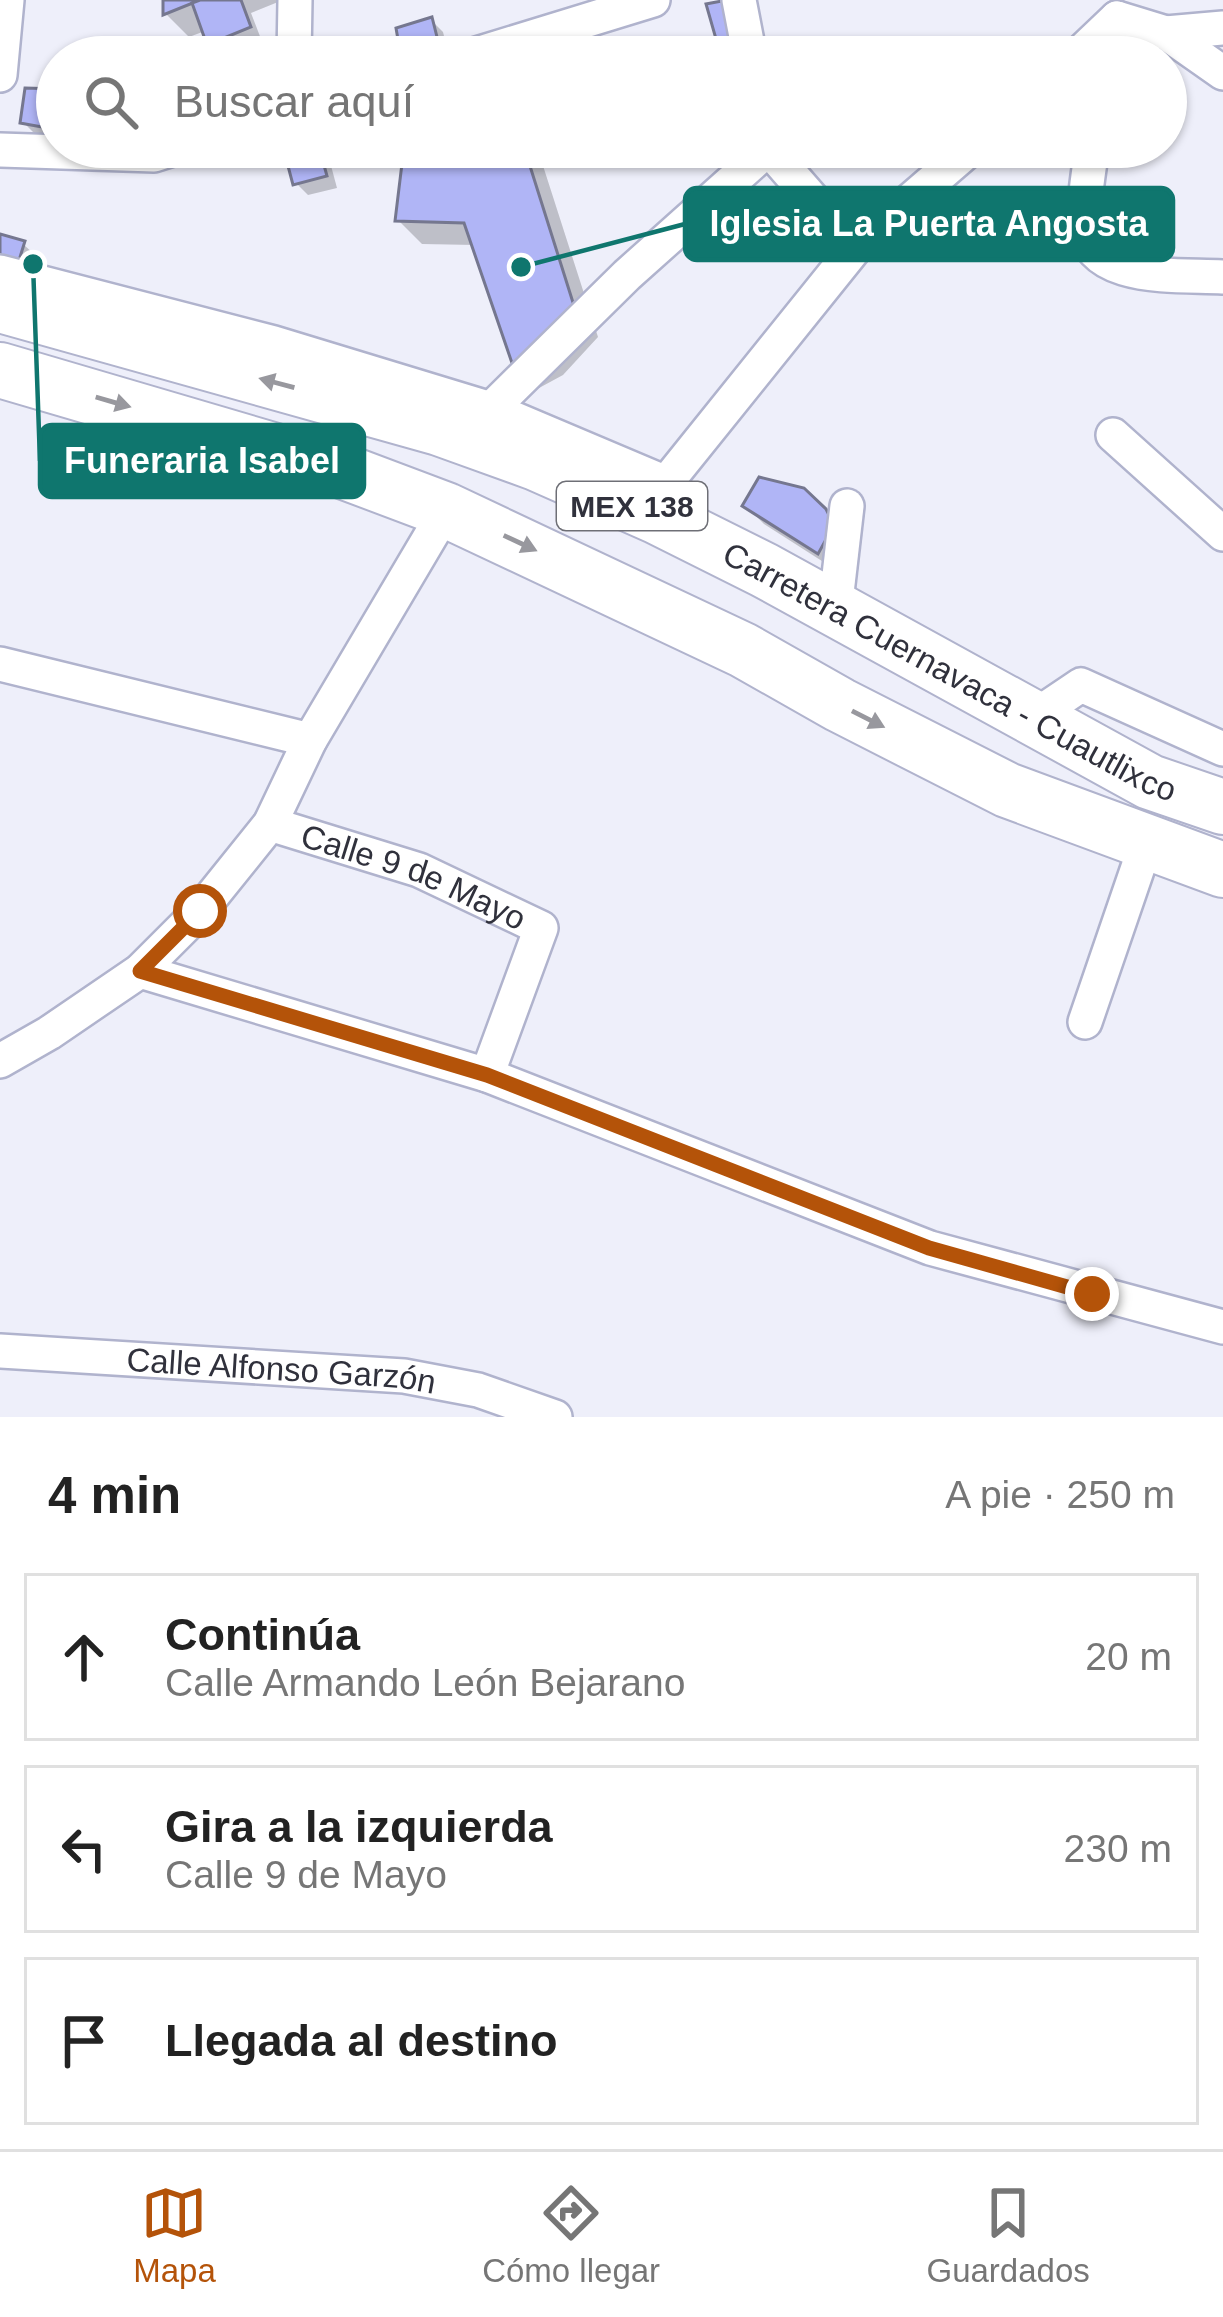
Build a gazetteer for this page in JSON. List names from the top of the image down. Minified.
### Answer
{"streets":{"main road":["MEX 138","Carretera Cuernavaca - Cuautlixco"],"street":["Calle 9 de Mayo","Calle Alfonso Garzón"]},"places":["Funeraria Isabel","Iglesia La Puerta Angosta"],"page":{"search":"Buscar aquí","heading":["4 min","A pie · 250 m"],"list":[["Continúa","Calle Armando León Bejarano","20 m"],["Gira a la izquierda","Calle 9 de Mayo","230 m"],"Llegada al destino"],"nav":["Mapa","Cómo llegar","Guardados"]}}
